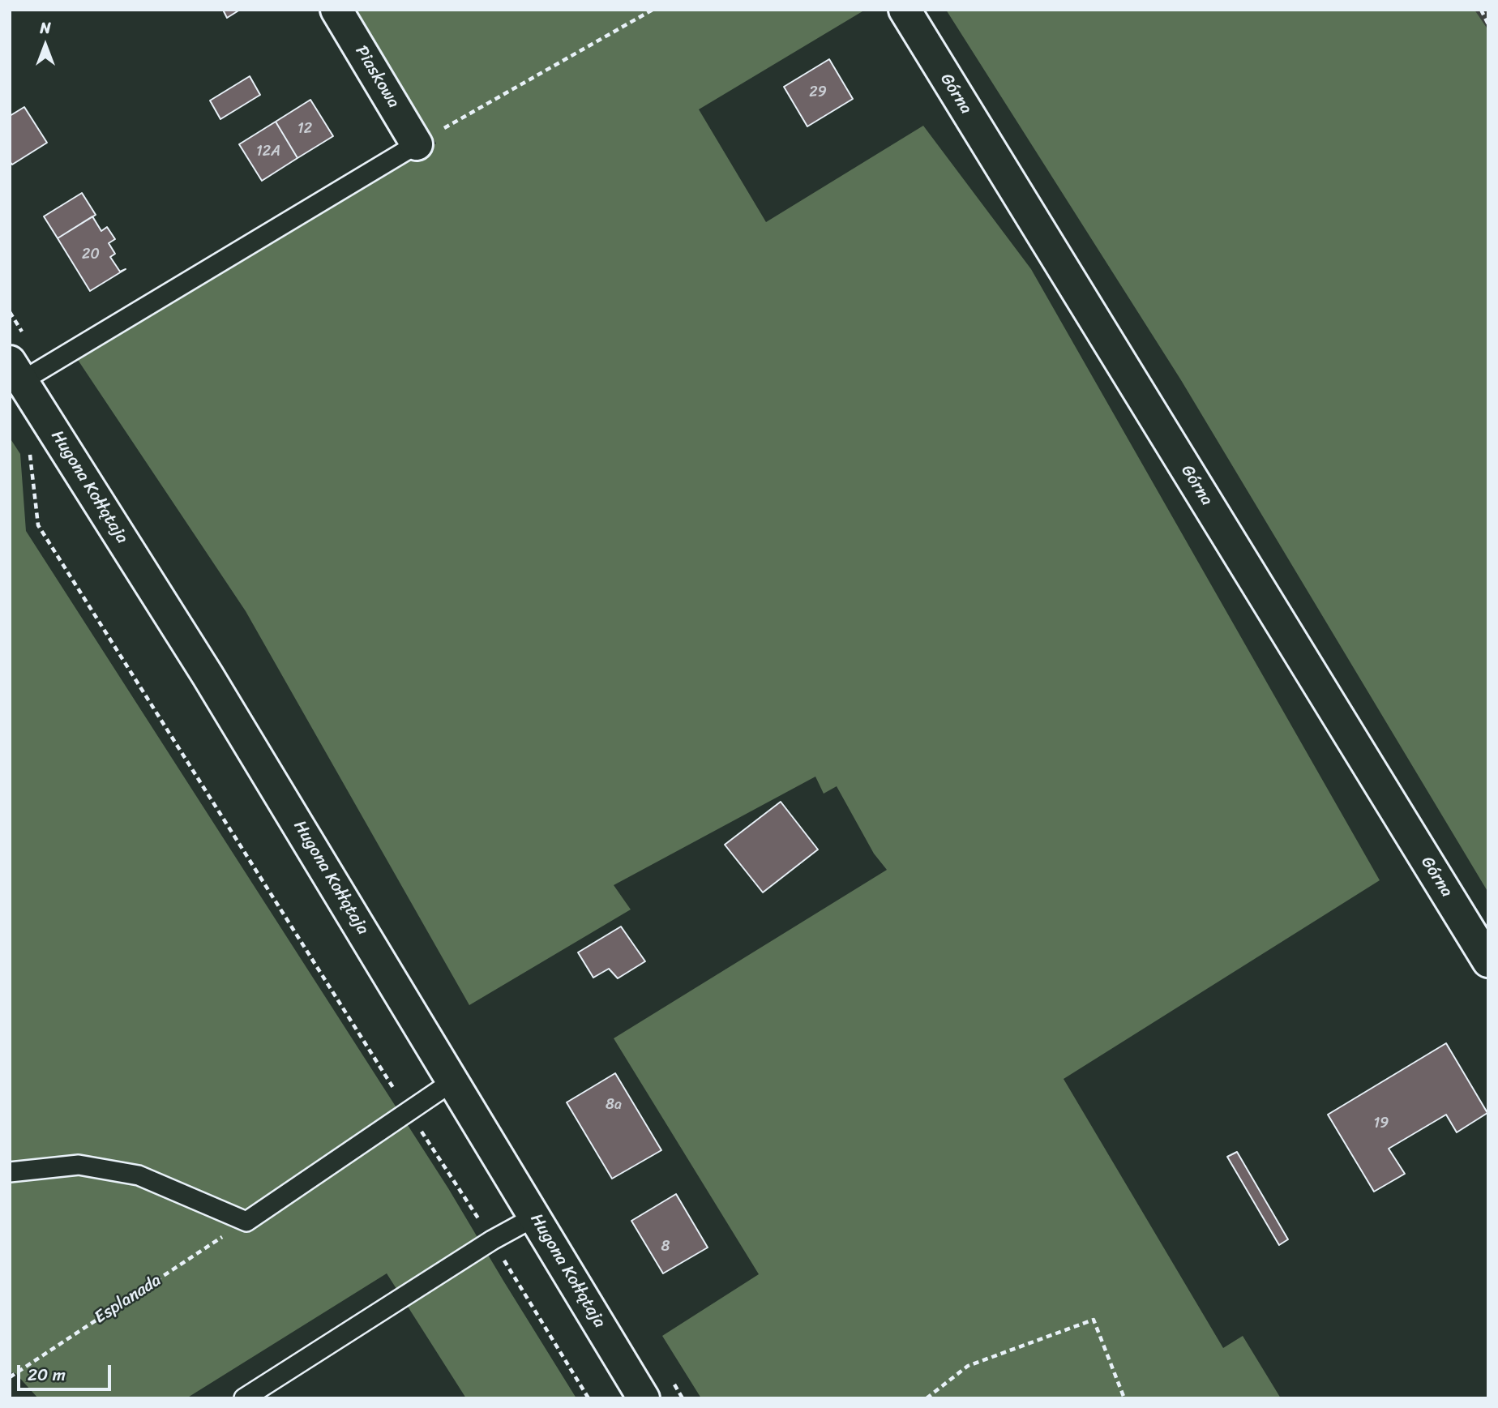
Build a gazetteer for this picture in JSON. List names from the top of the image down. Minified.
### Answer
{"streets":{"street":["Piaskowa","Górna","Hugona Kołłątaja"],"path":["Esplanada"]},"house_numbers":["29","12","12A","20","8a","19","8"],"scale_bar":"20 m","north":"top"}
